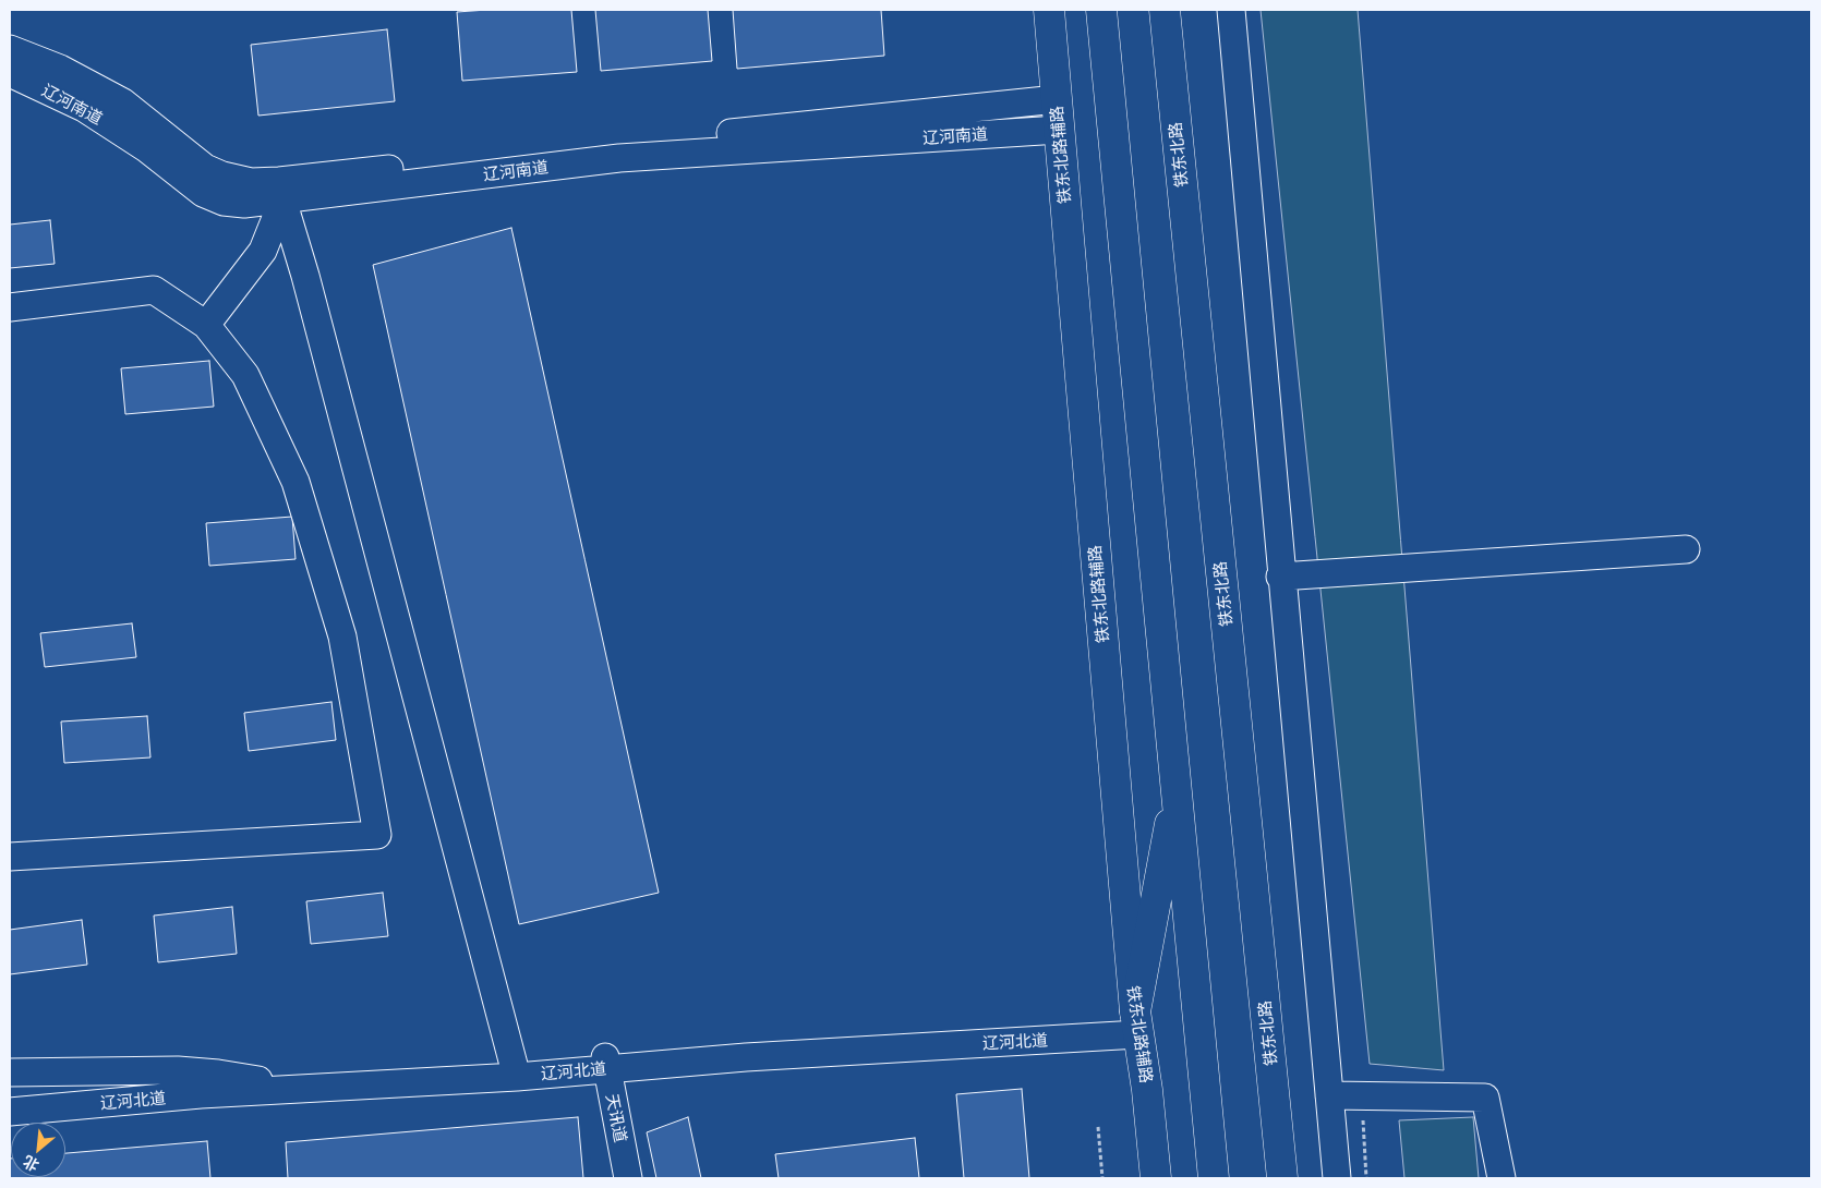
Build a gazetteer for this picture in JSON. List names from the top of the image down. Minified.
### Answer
{"streets":{"main road":["铁东北路辅路","铁东北路"],"street":["辽河南道","辽河北道","天讯道"]},"crossings":[["辽河南道","铁东北路辅路"],["铁东北路辅路","辽河北道"],["辽河北道","天讯道"]],"north":"bottom left"}
